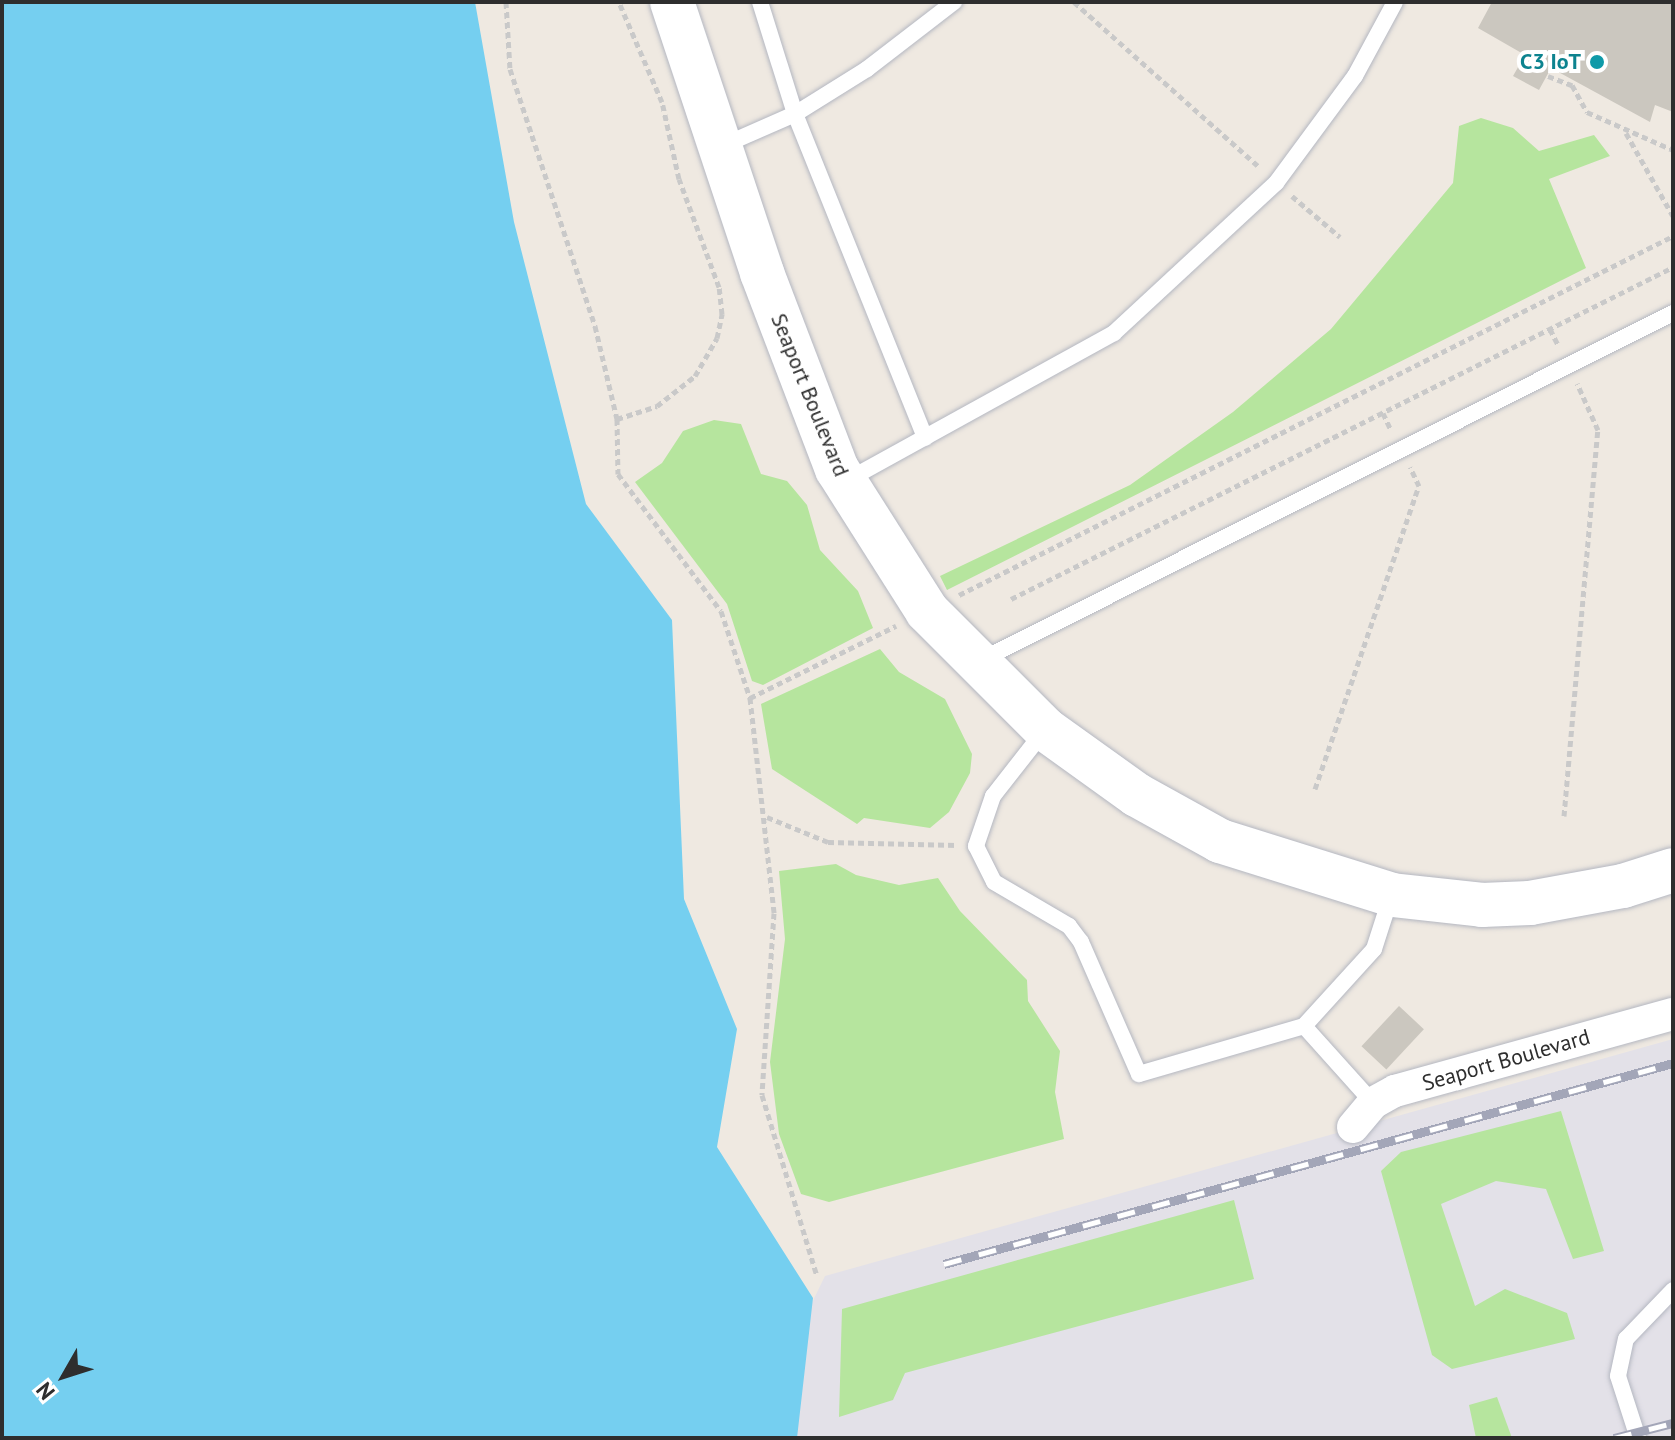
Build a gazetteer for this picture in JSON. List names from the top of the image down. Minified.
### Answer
{"streets":{"main road":["Seaport Boulevard"]},"places":["C3 IoT"],"north":"bottom left"}
